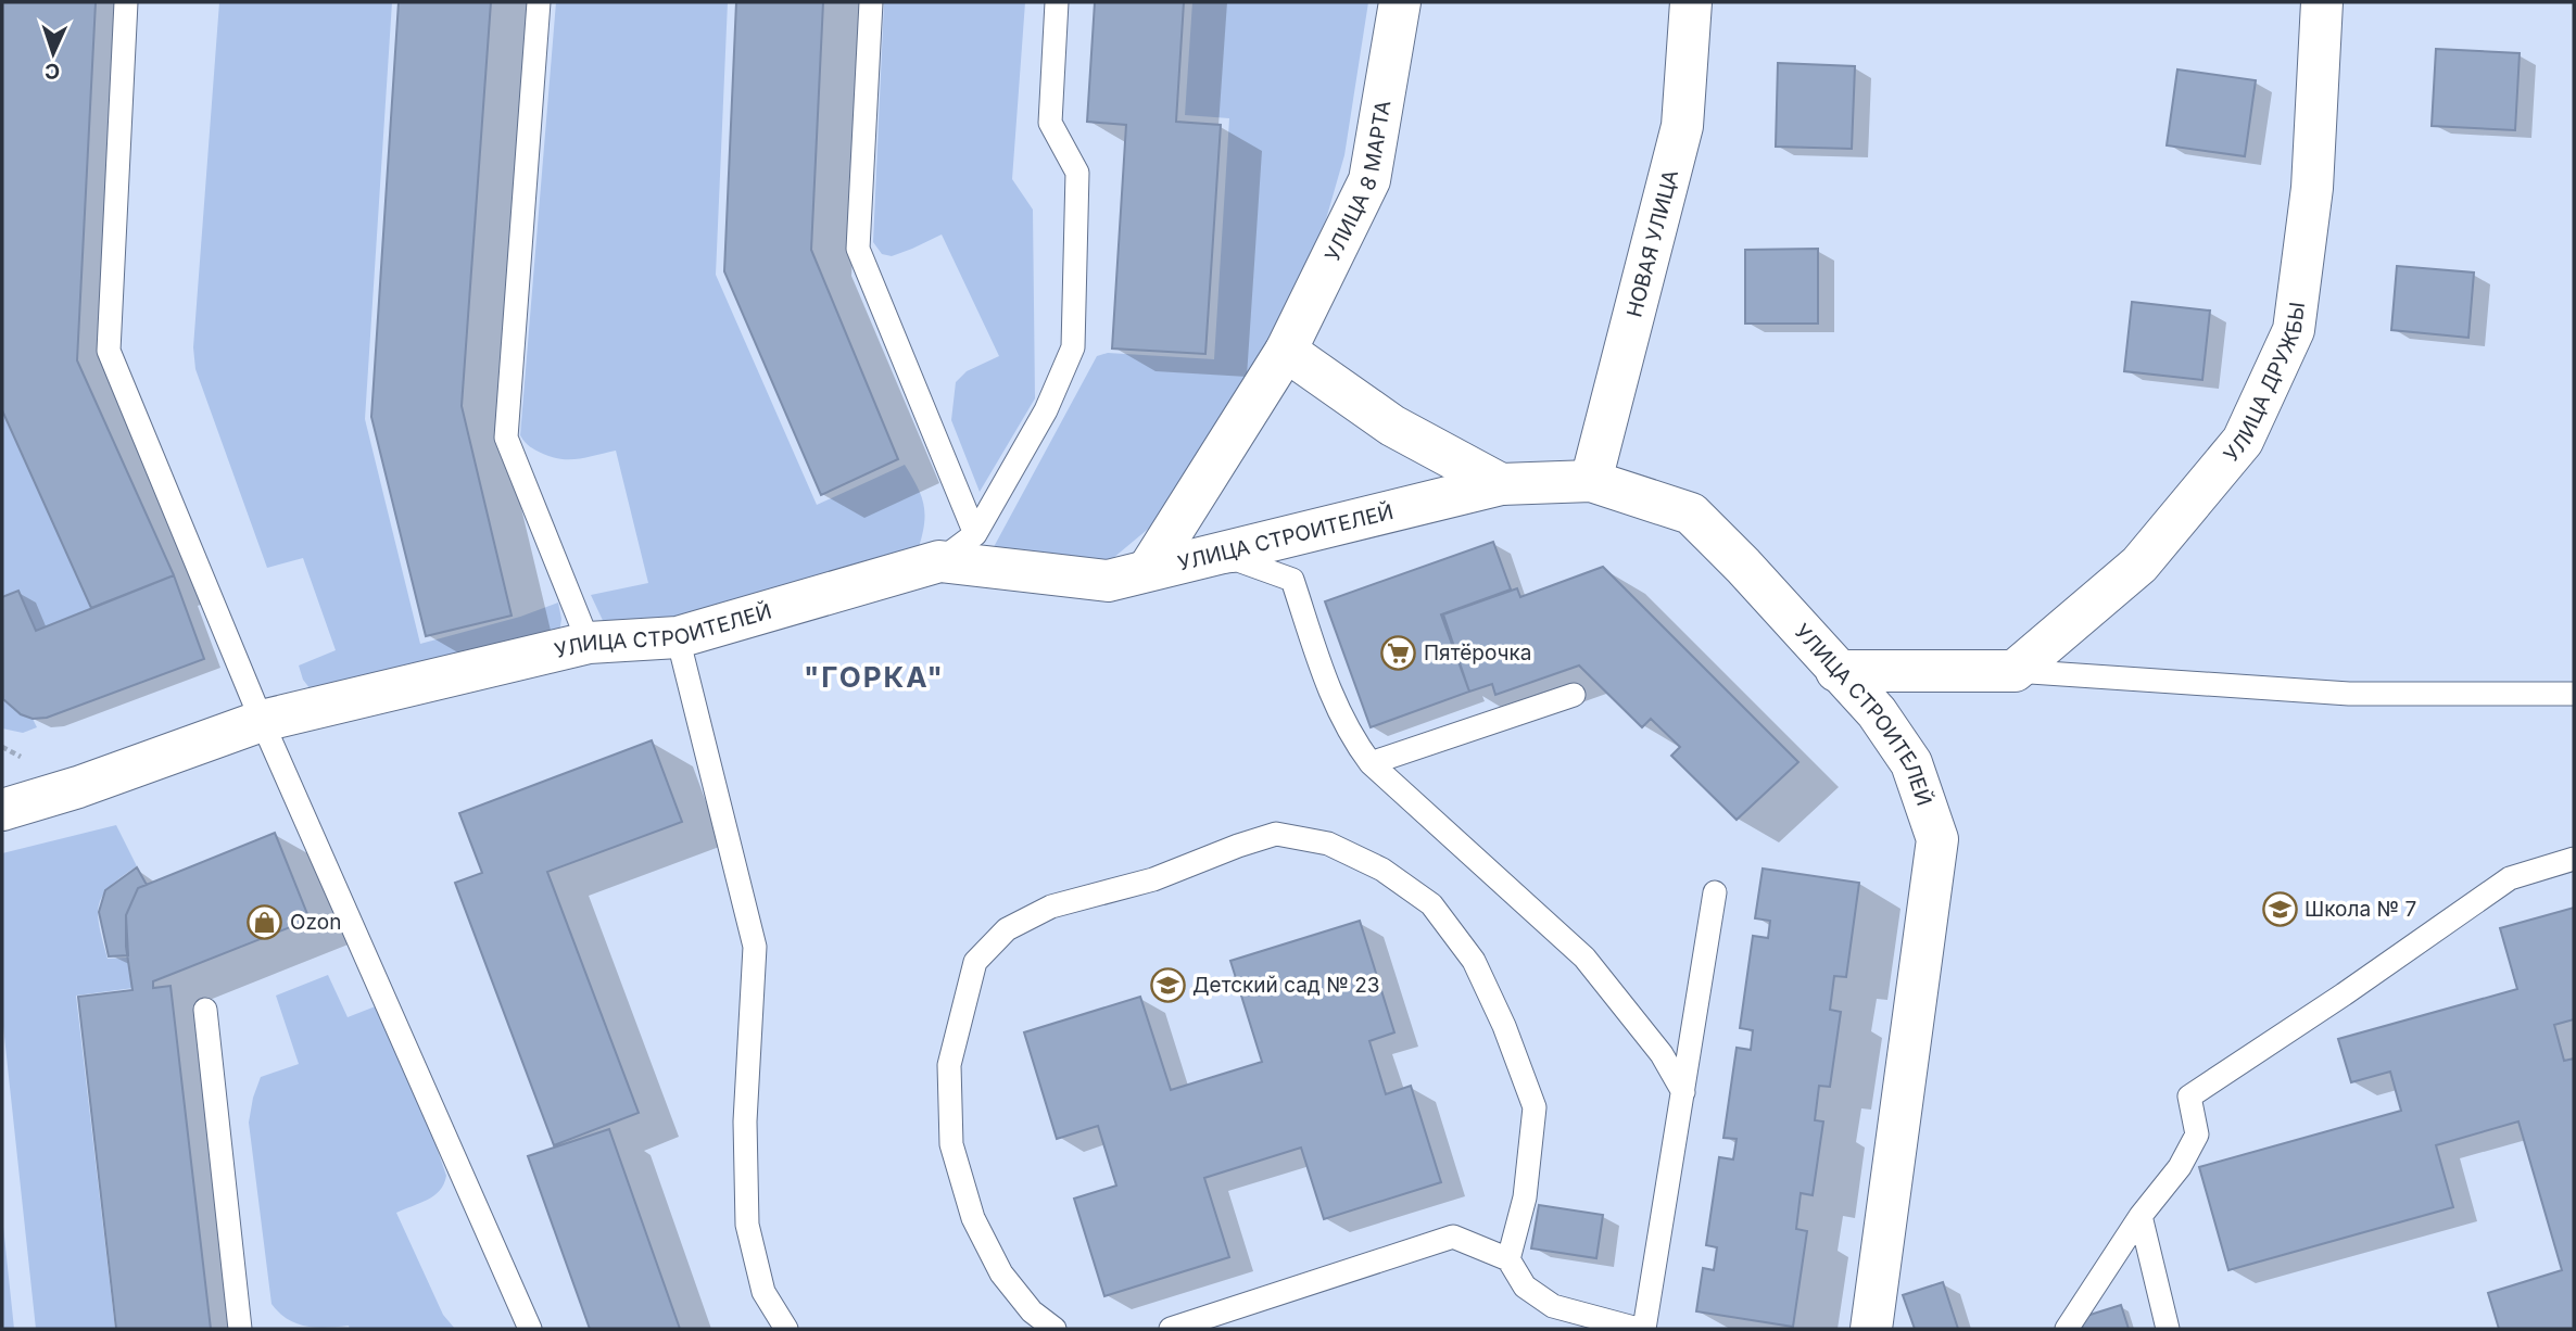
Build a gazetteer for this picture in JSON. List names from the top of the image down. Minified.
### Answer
{"streets":{"street":["УЛИЦА 8 МАРТА","НОВАЯ УЛИЦА","УЛИЦА ДРУЖБЫ","УЛИЦА СТРОИТЕЛЕЙ"]},"crossings":[["УЛИЦА 8 МАРТА","УЛИЦА СТРОИТЕЛЕЙ"],["НОВАЯ УЛИЦА","УЛИЦА СТРОИТЕЛЕЙ"]],"districts":["\"ГОРКА\""],"places":{"supermarket":["Пятёрочка"],"school or university":["Школа № 7","Детский сад № 23"],"shop":["Ozon"]},"north":"bottom"}
